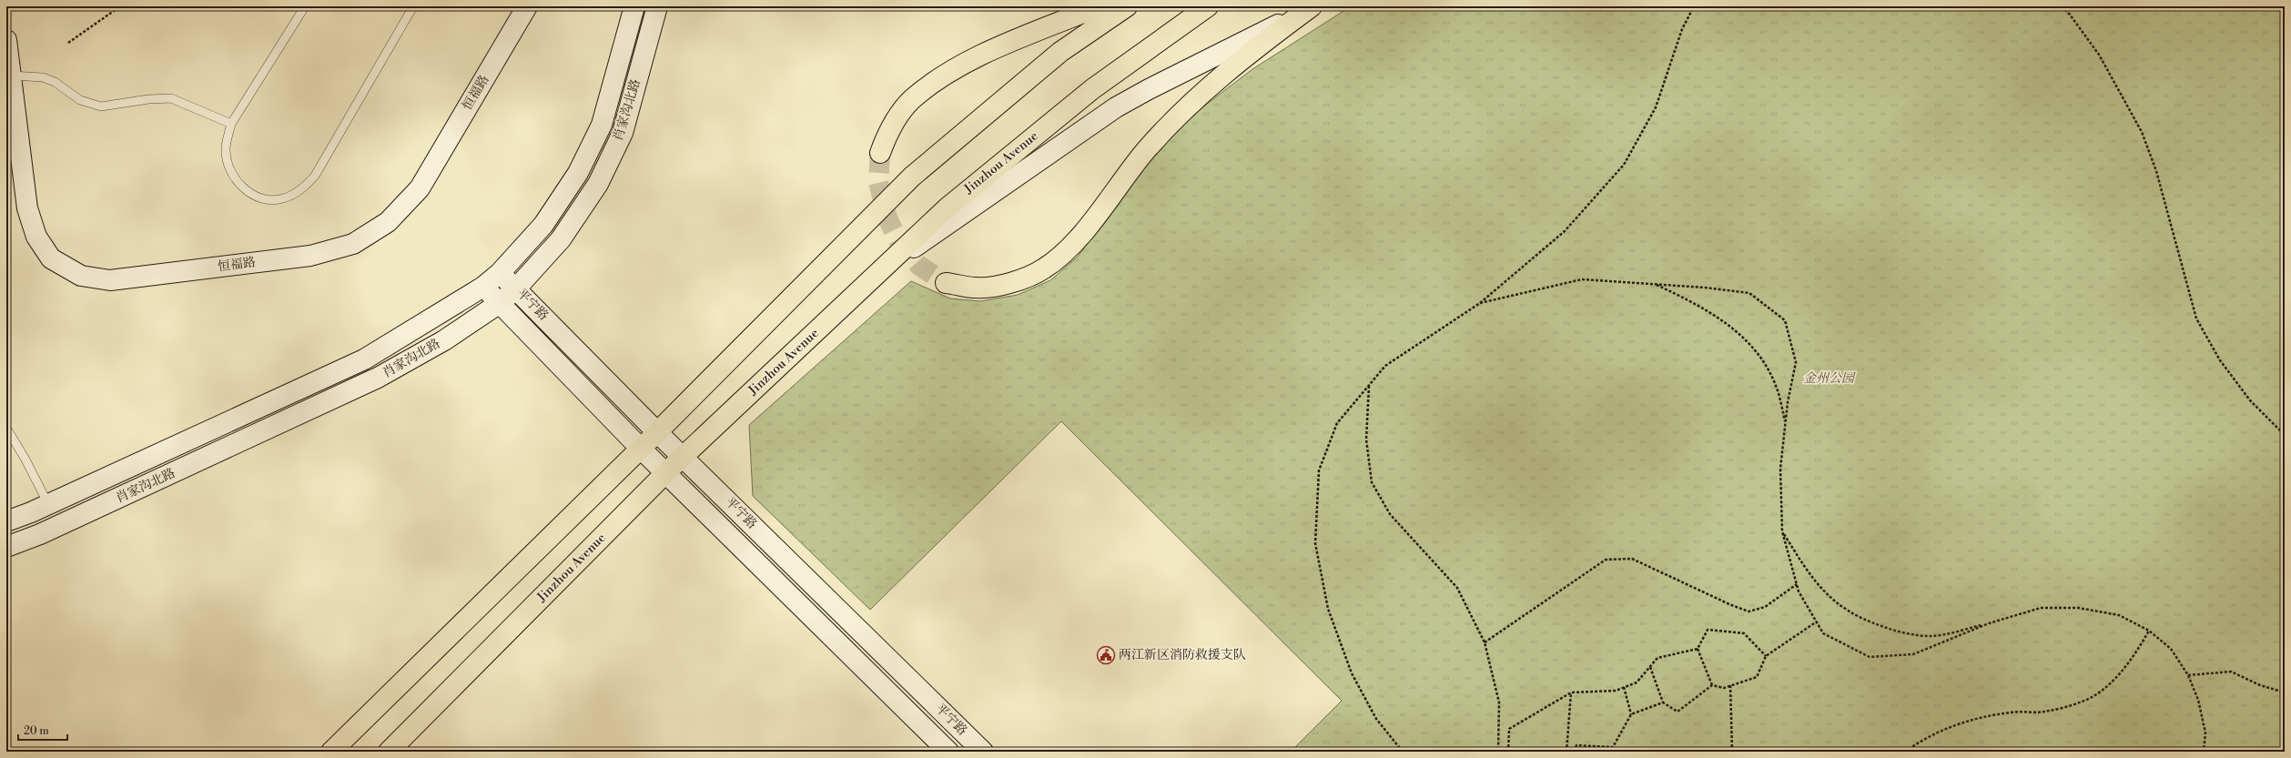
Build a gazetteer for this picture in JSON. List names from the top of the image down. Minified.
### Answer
{"streets":{"main road":["恒福路","肖家沟北路","Jinzhou Avenue","平宁路"]},"crossings":[["肖家沟北路","平宁路"],["Jinzhou Avenue","平宁路"]],"parks":["金州公园"],"places":{"public building":["两江新区消防救援支队"]},"scale_bar":"20 m"}
